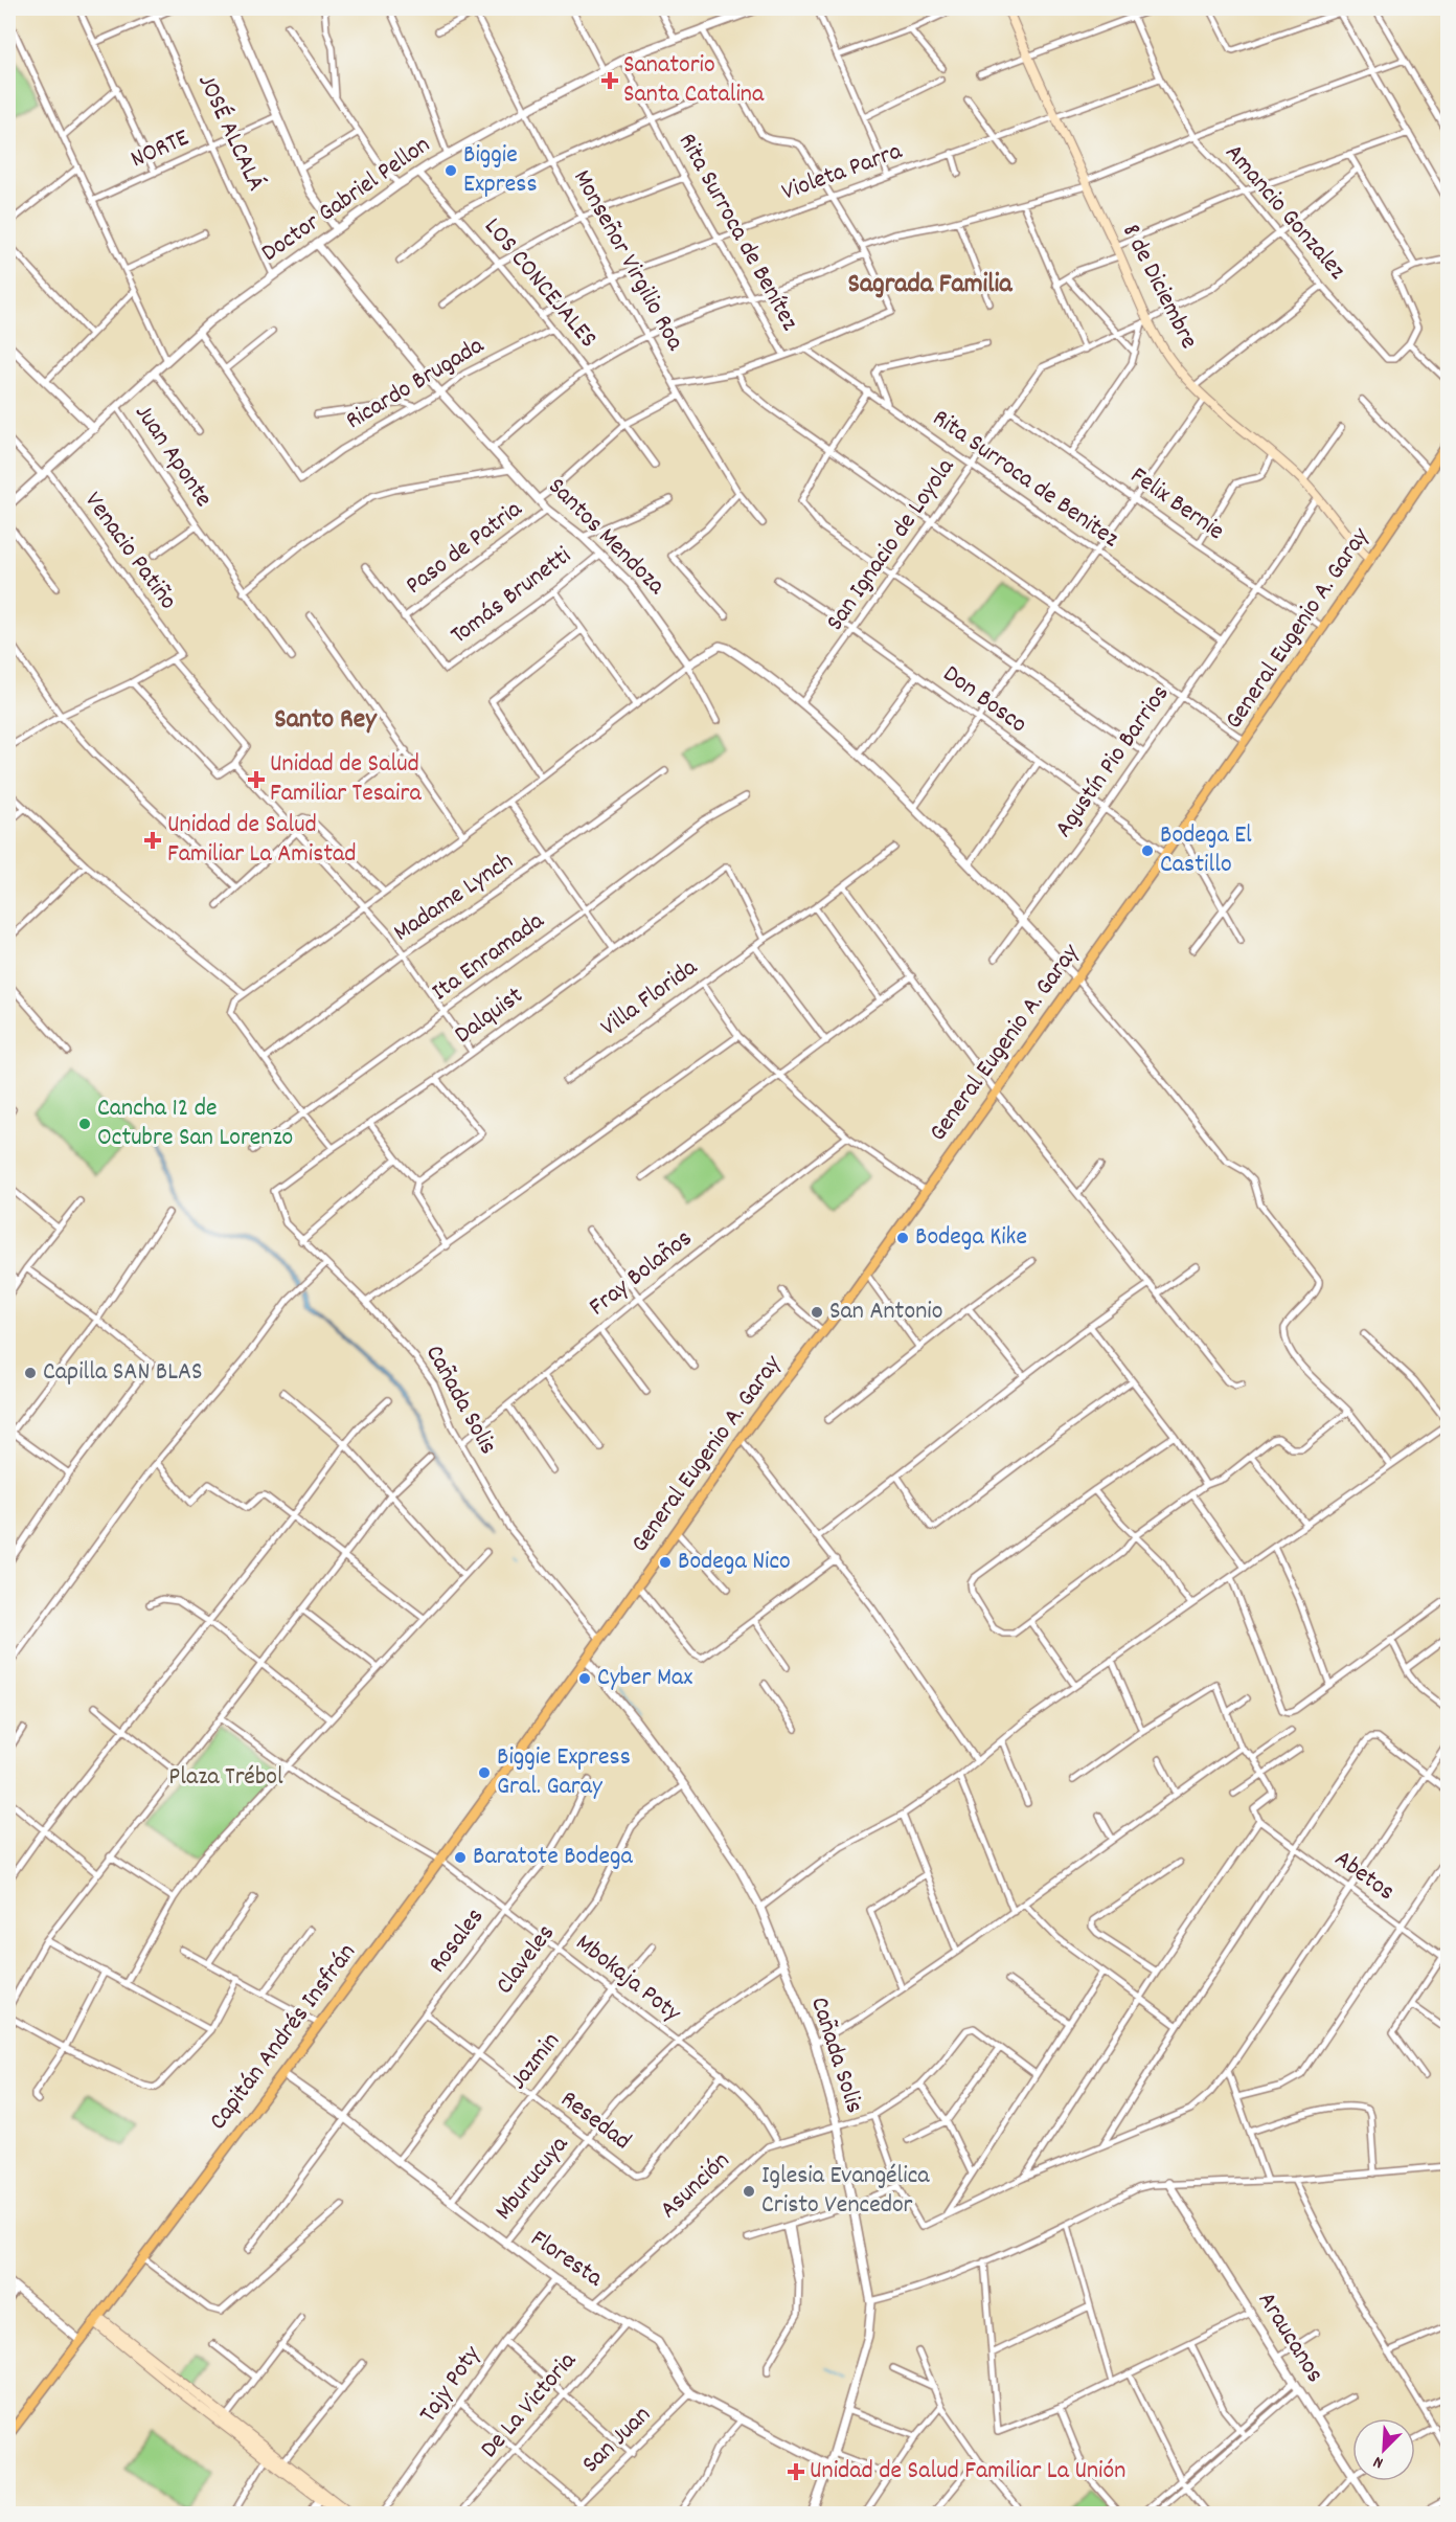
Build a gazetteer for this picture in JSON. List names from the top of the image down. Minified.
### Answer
{"streets":{"main road":["8 de Diciembre","General Eugenio A. Garay","Capitán Andrés Insfrán"],"street":["JOSÉ ALCALÁ","NORTE","Violeta Parra","Doctor Gabriel Pellon","Amancio Gonzalez","Rita Surroca de Benítez","Monseñor Virgilio Roa","LOS CONCEJALES","Ricardo Brugada","Juan Aponte","Rita Surroca de Benitez","Felix Bernie","Santos Mendoza","San Ignacio de Loyola","Paso de Patria","Venacio Patiño","Tomás Brunetti","Don Bosco","Agustín Pio Barrios","Madame Lynch","Ita Enramada","Villa Florida","Dalquist","Fray Bolaños","Cañada Solis","Abetos","Rosales","Claveles","Mbokaja Poty","Jazmin","Resedad","Mburucuya","Asunción","Floresta","Araucanos","Tajy Poty","De La Victoria","San Juan"]},"crossings":[["JOSÉ ALCALÁ","NORTE"],["JOSÉ ALCALÁ","Doctor Gabriel Pellon"],["Violeta Parra","Amancio Gonzalez"],["Violeta Parra","Rita Surroca de Benítez"],["Violeta Parra","Monseñor Virgilio Roa"],["Violeta Parra","LOS CONCEJALES"],["Violeta Parra","8 de Diciembre"],["Doctor Gabriel Pellon","Rita Surroca de Benítez"],["Doctor Gabriel Pellon","Monseñor Virgilio Roa"],["Doctor Gabriel Pellon","LOS CONCEJALES"],["Doctor Gabriel Pellon","Juan Aponte"],["Doctor Gabriel Pellon","Santos Mendoza"],["Doctor Gabriel Pellon","Venacio Patiño"],["Amancio Gonzalez","San Ignacio de Loyola"],["Rita Surroca de Benítez","LOS CONCEJALES"],["Monseñor Virgilio Roa","LOS CONCEJALES"],["LOS CONCEJALES","Ricardo Brugada"],["LOS CONCEJALES","Santos Mendoza"],["8 de Diciembre","San Ignacio de Loyola"],["8 de Diciembre","General Eugenio A. Garay"],["8 de Diciembre","Agustín Pio Barrios"],["Ricardo Brugada","Santos Mendoza"],["Rita Surroca de Benitez","San Ignacio de Loyola"],["Rita Surroca de Benitez","Agustín Pio Barrios"],["Felix Bernie","San Ignacio de Loyola"],["Felix Bernie","General Eugenio A. Garay"],["Felix Bernie","Agustín Pio Barrios"],["Santos Mendoza","Paso de Patria"],["Santos Mendoza","Tomás Brunetti"],["San Ignacio de Loyola","Don Bosco"],["Paso de Patria","Tomás Brunetti"],["General Eugenio A. Garay","Don Bosco"],["General Eugenio A. Garay","Cañada Solis"],["General Eugenio A. Garay","Capitán Andrés Insfrán"],["Don Bosco","Agustín Pio Barrios"],["Villa Florida","Dalquist"],["Dalquist","Cañada Solis"],["Fray Bolaños","Cañada Solis"],["Cañada Solis","Claveles"],["Cañada Solis","Capitán Andrés Insfrán"],["Cañada Solis","Mburucuya"],["Cañada Solis","Asunción"],["Cañada Solis","Floresta"],["Rosales","Mbokaja Poty"],["Rosales","Resedad"],["Rosales","Floresta"],["Claveles","Mbokaja Poty"],["Claveles","Resedad"],["Claveles","Floresta"],["Mbokaja Poty","Capitán Andrés Insfrán"],["Mbokaja Poty","Jazmin"],["Mbokaja Poty","Resedad"],["Mbokaja Poty","Mburucuya"],["Mbokaja Poty","Asunción"],["Capitán Andrés Insfrán","Floresta"],["Jazmin","Resedad"],["Jazmin","Floresta"],["Resedad","Mburucuya"],["Mburucuya","Floresta"],["Asunción","Floresta"],["Floresta","Tajy Poty"],["Floresta","De La Victoria"],["Floresta","San Juan"]],"districts":["Sagrada Familia","Santo Rey"],"parks":["Plaza Trébol"],"places":{"health":["Sanatorio Santa Catalina","Unidad de Salud Familiar Tesaira","Unidad de Salud Familiar La Amistad","Unidad de Salud Familiar La Unión"],"other":["Biggie Express","Bodega El Castillo","Cancha 12 de Octubre San Lorenzo","Bodega Kike","San Antonio","Capilla SAN BLAS","Bodega Nico","Cyber Max","Biggie Express Gral. Garay","Baratote Bodega","Iglesia Evangélica Cristo Vencedor"]},"north":"bottom left"}
